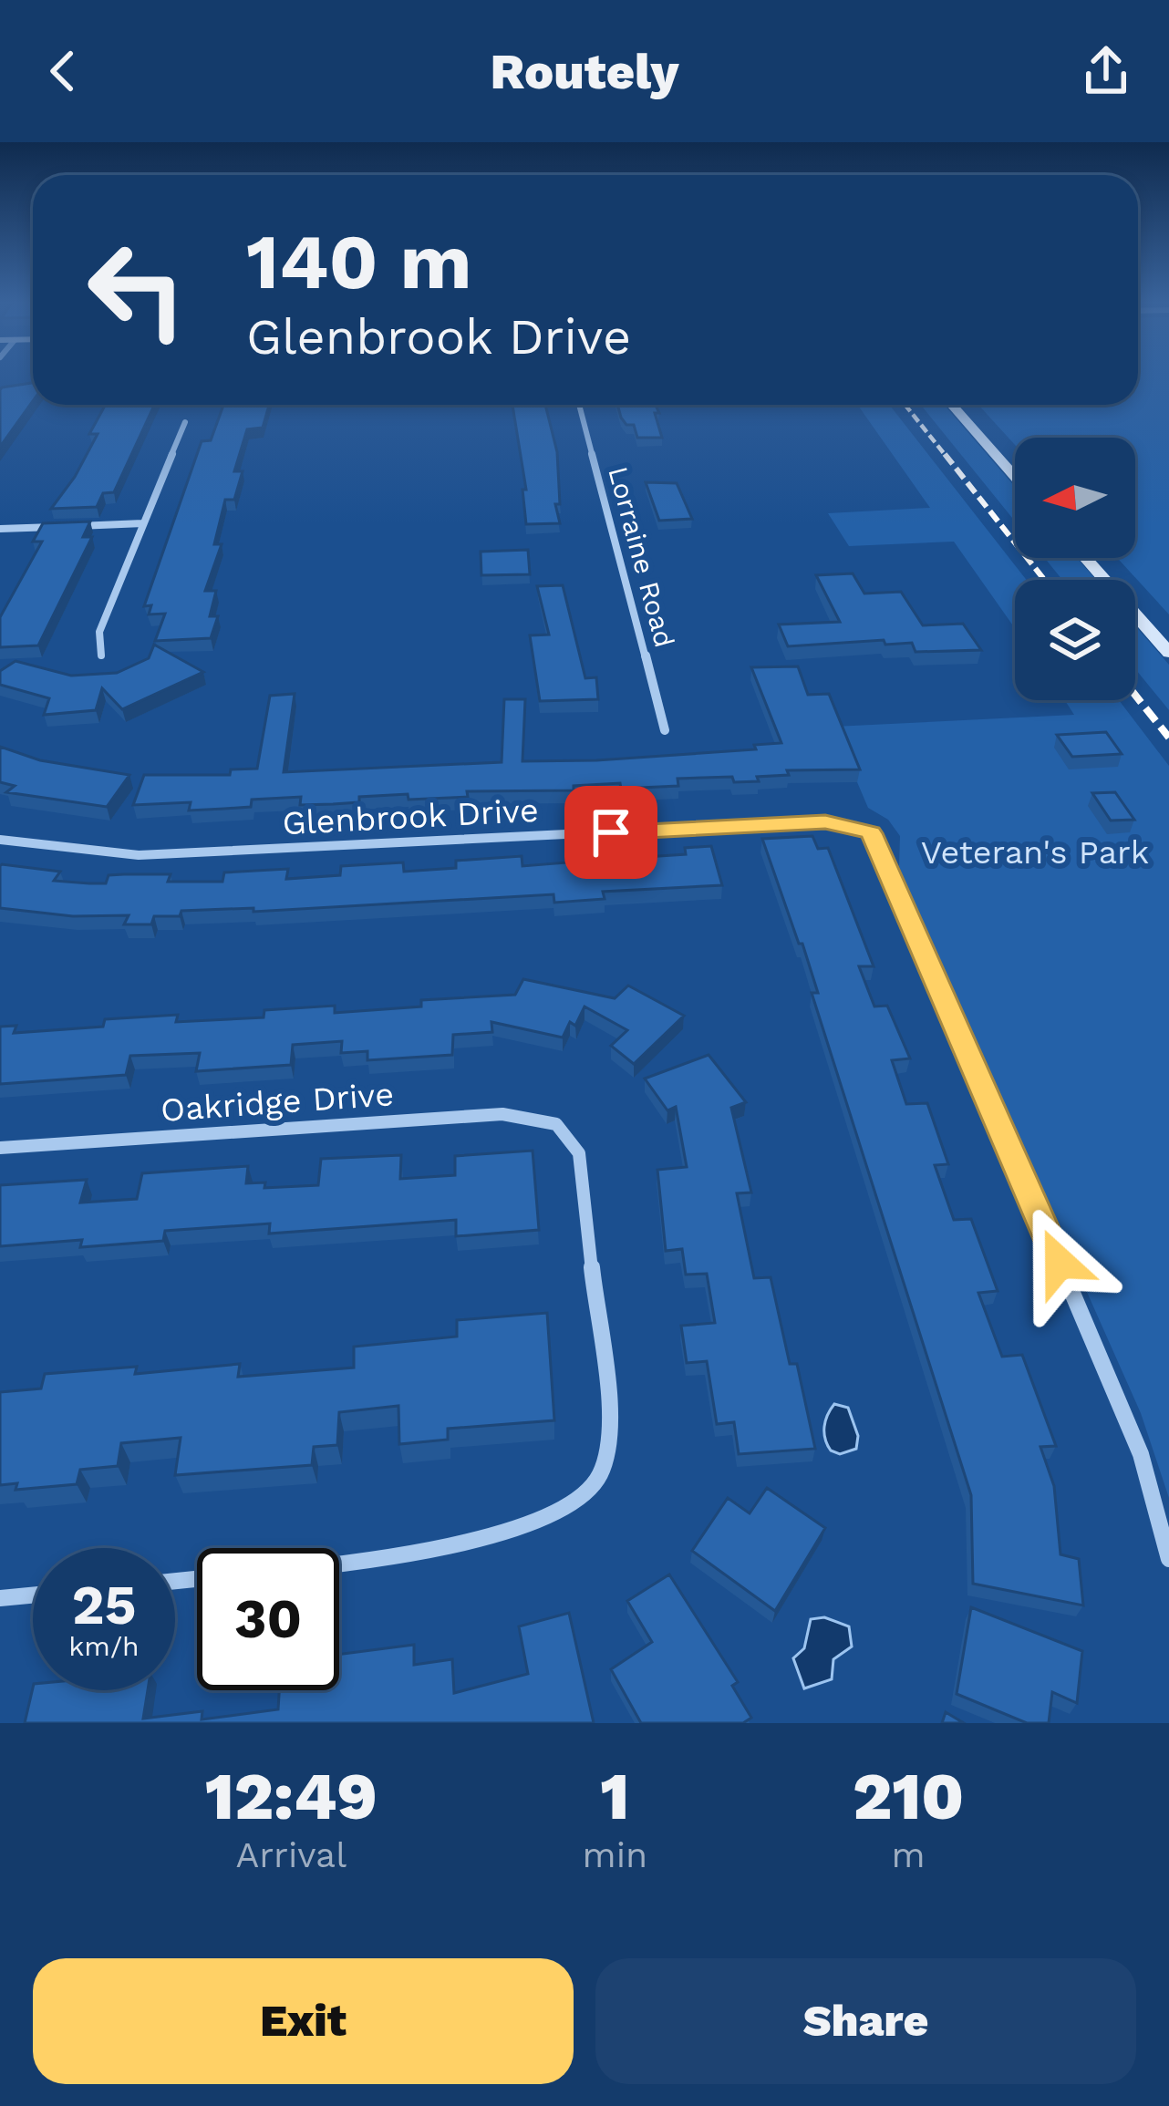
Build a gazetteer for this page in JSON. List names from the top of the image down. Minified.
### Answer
{"streets":{"street":["Lorraine Road","Glenbrook Drive","Oakridge Drive"]},"parks":["Veteran's Park"],"north":"left","page":{"header":"Routely","turn":["140 m","Glenbrook Drive"],"speed":"25 km/h","limit":"30","eta":["12:49","Arrival","1","min","210","m"],"buttons":["Exit","Share"]}}
